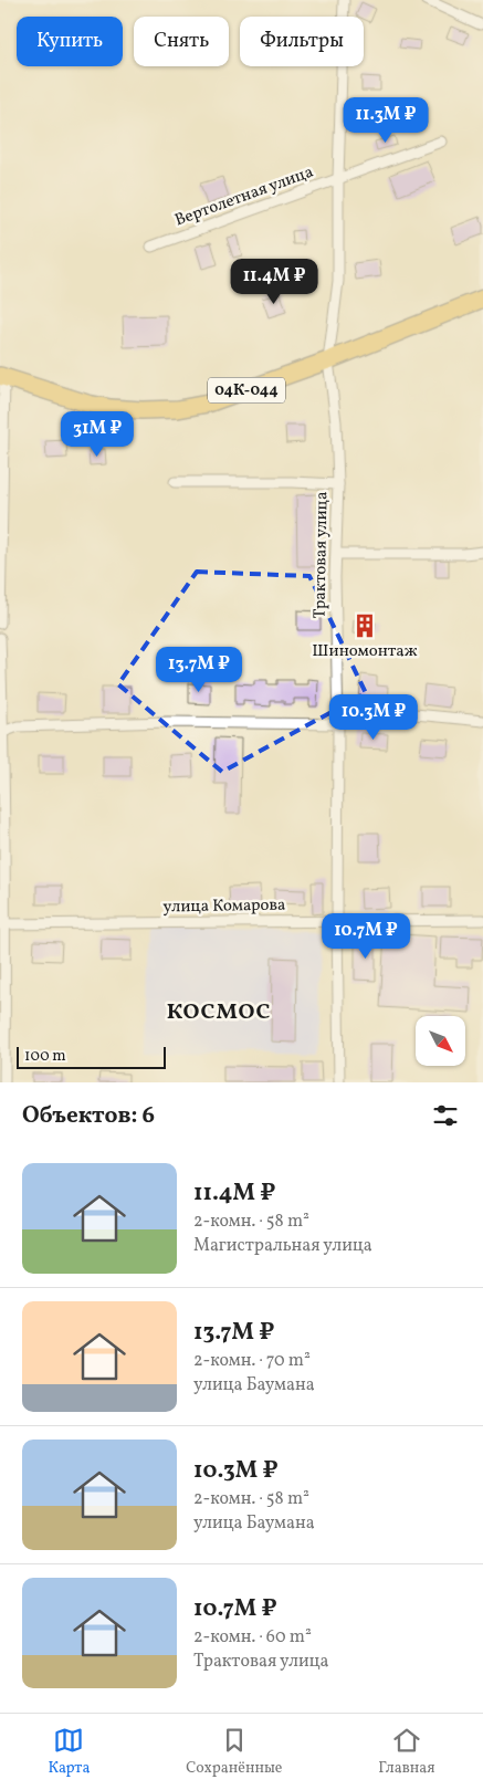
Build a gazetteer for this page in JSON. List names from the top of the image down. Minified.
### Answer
{"streets":{"main road":["04К-044"],"street":["Вертолетная улица","Трактовая улица","улица Комарова"]},"crossings":[["Вертолетная улица","Трактовая улица"],["04К-044","Трактовая улица"],["Трактовая улица","улица Комарова"]],"districts":["КОСМОС"],"places":{"building":["Шиномонтаж"]},"scale_bar":"100 m","north":"bottom right","page":{"chip":["Купить","Снять","Фильтры"],"price":["11.3M ₽","11.4M ₽","31M ₽","13.7M ₽","10.3M ₽","10.7M ₽"],"scale":"100 m","heading":"Объектов: 6","list":[{"name":"11.4M ₽","note":"2-комн. · 58 m² · Магистральная улица"},{"name":"13.7M ₽","note":"2-комн. · 70 m² · улица Баумана"},{"name":"10.3M ₽","note":"2-комн. · 58 m² · улица Баумана"},{"name":"10.7M ₽","note":"2-комн. · 60 m² · Трактовая улица"}],"tabs":["Карта","Сохранённые","Главная"]}}
